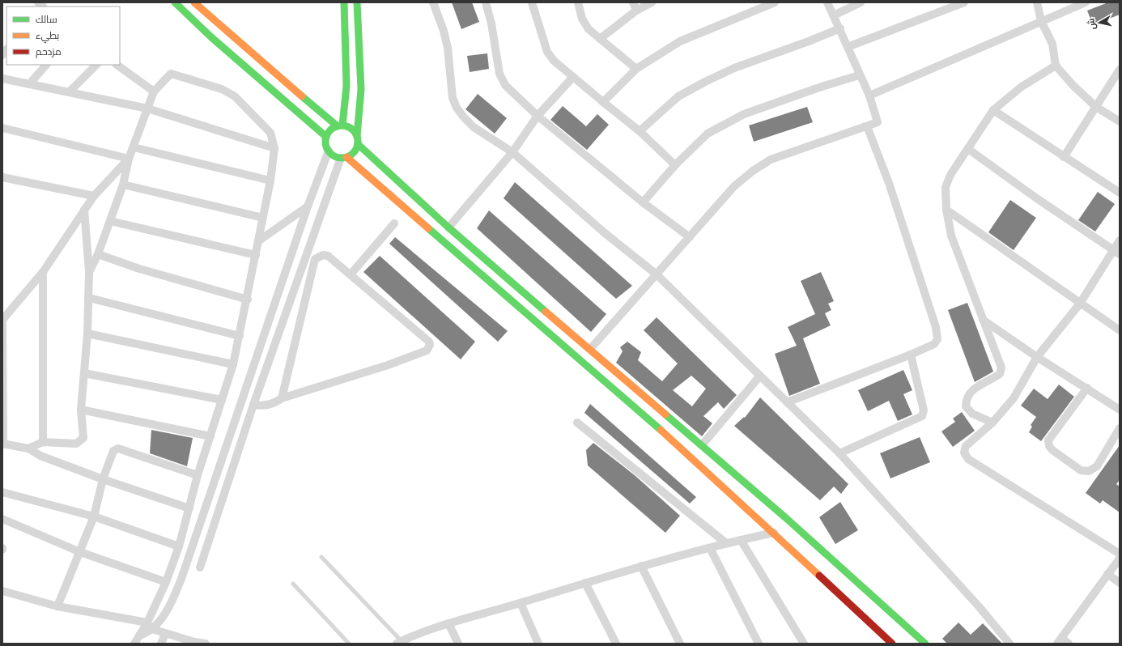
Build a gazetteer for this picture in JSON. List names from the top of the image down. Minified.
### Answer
{"legend":["سالك","بطيء","مزدحم"],"north":"left"}
